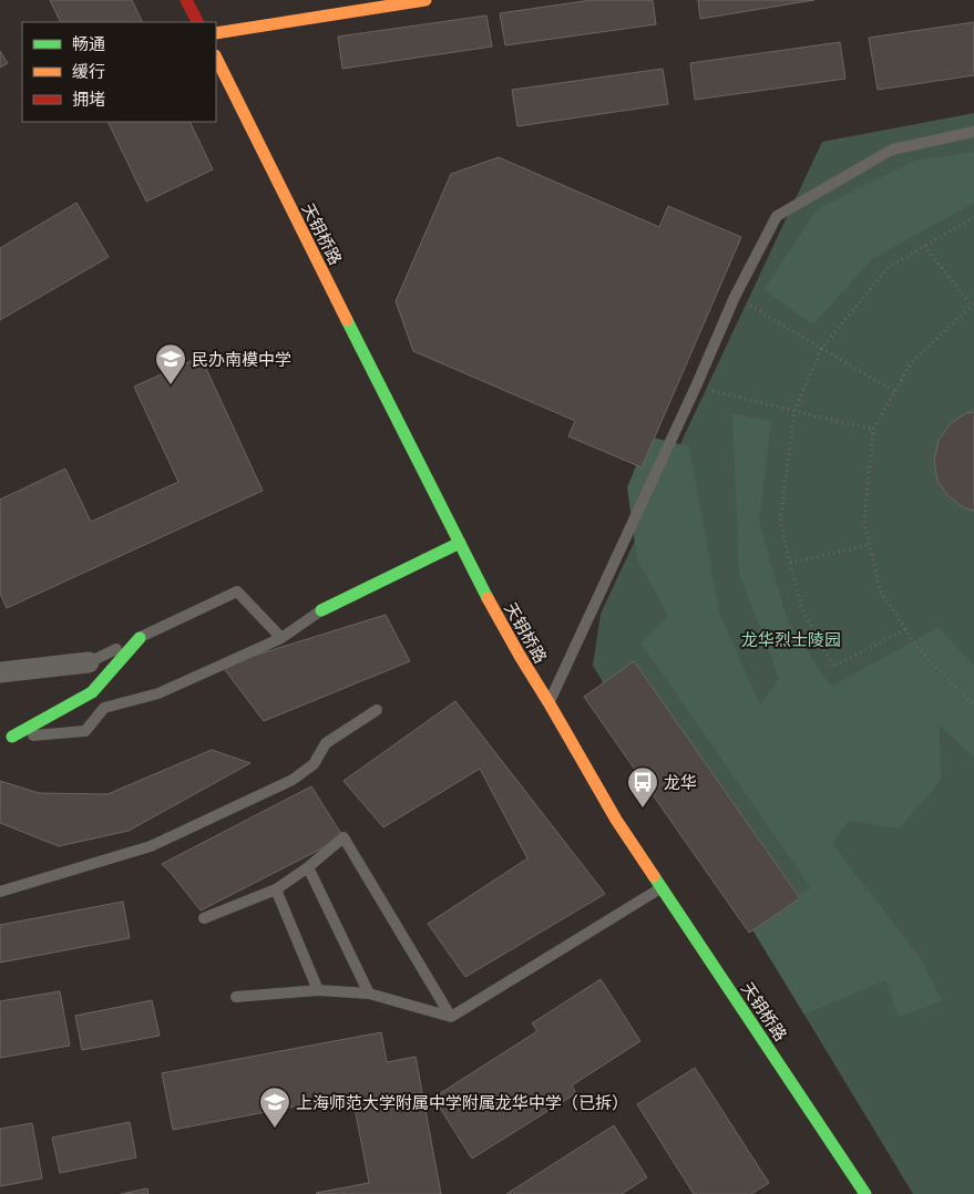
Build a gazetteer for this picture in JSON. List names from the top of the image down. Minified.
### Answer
{"streets":{"street":["天钥桥路"]},"parks":["龙华烈士陵园"],"places":{"school or university":["民办南模中学","上海师范大学附属中学附属龙华中学（已拆）"],"bus stop":["龙华"]},"legend":["畅通","缓行","拥堵"]}
